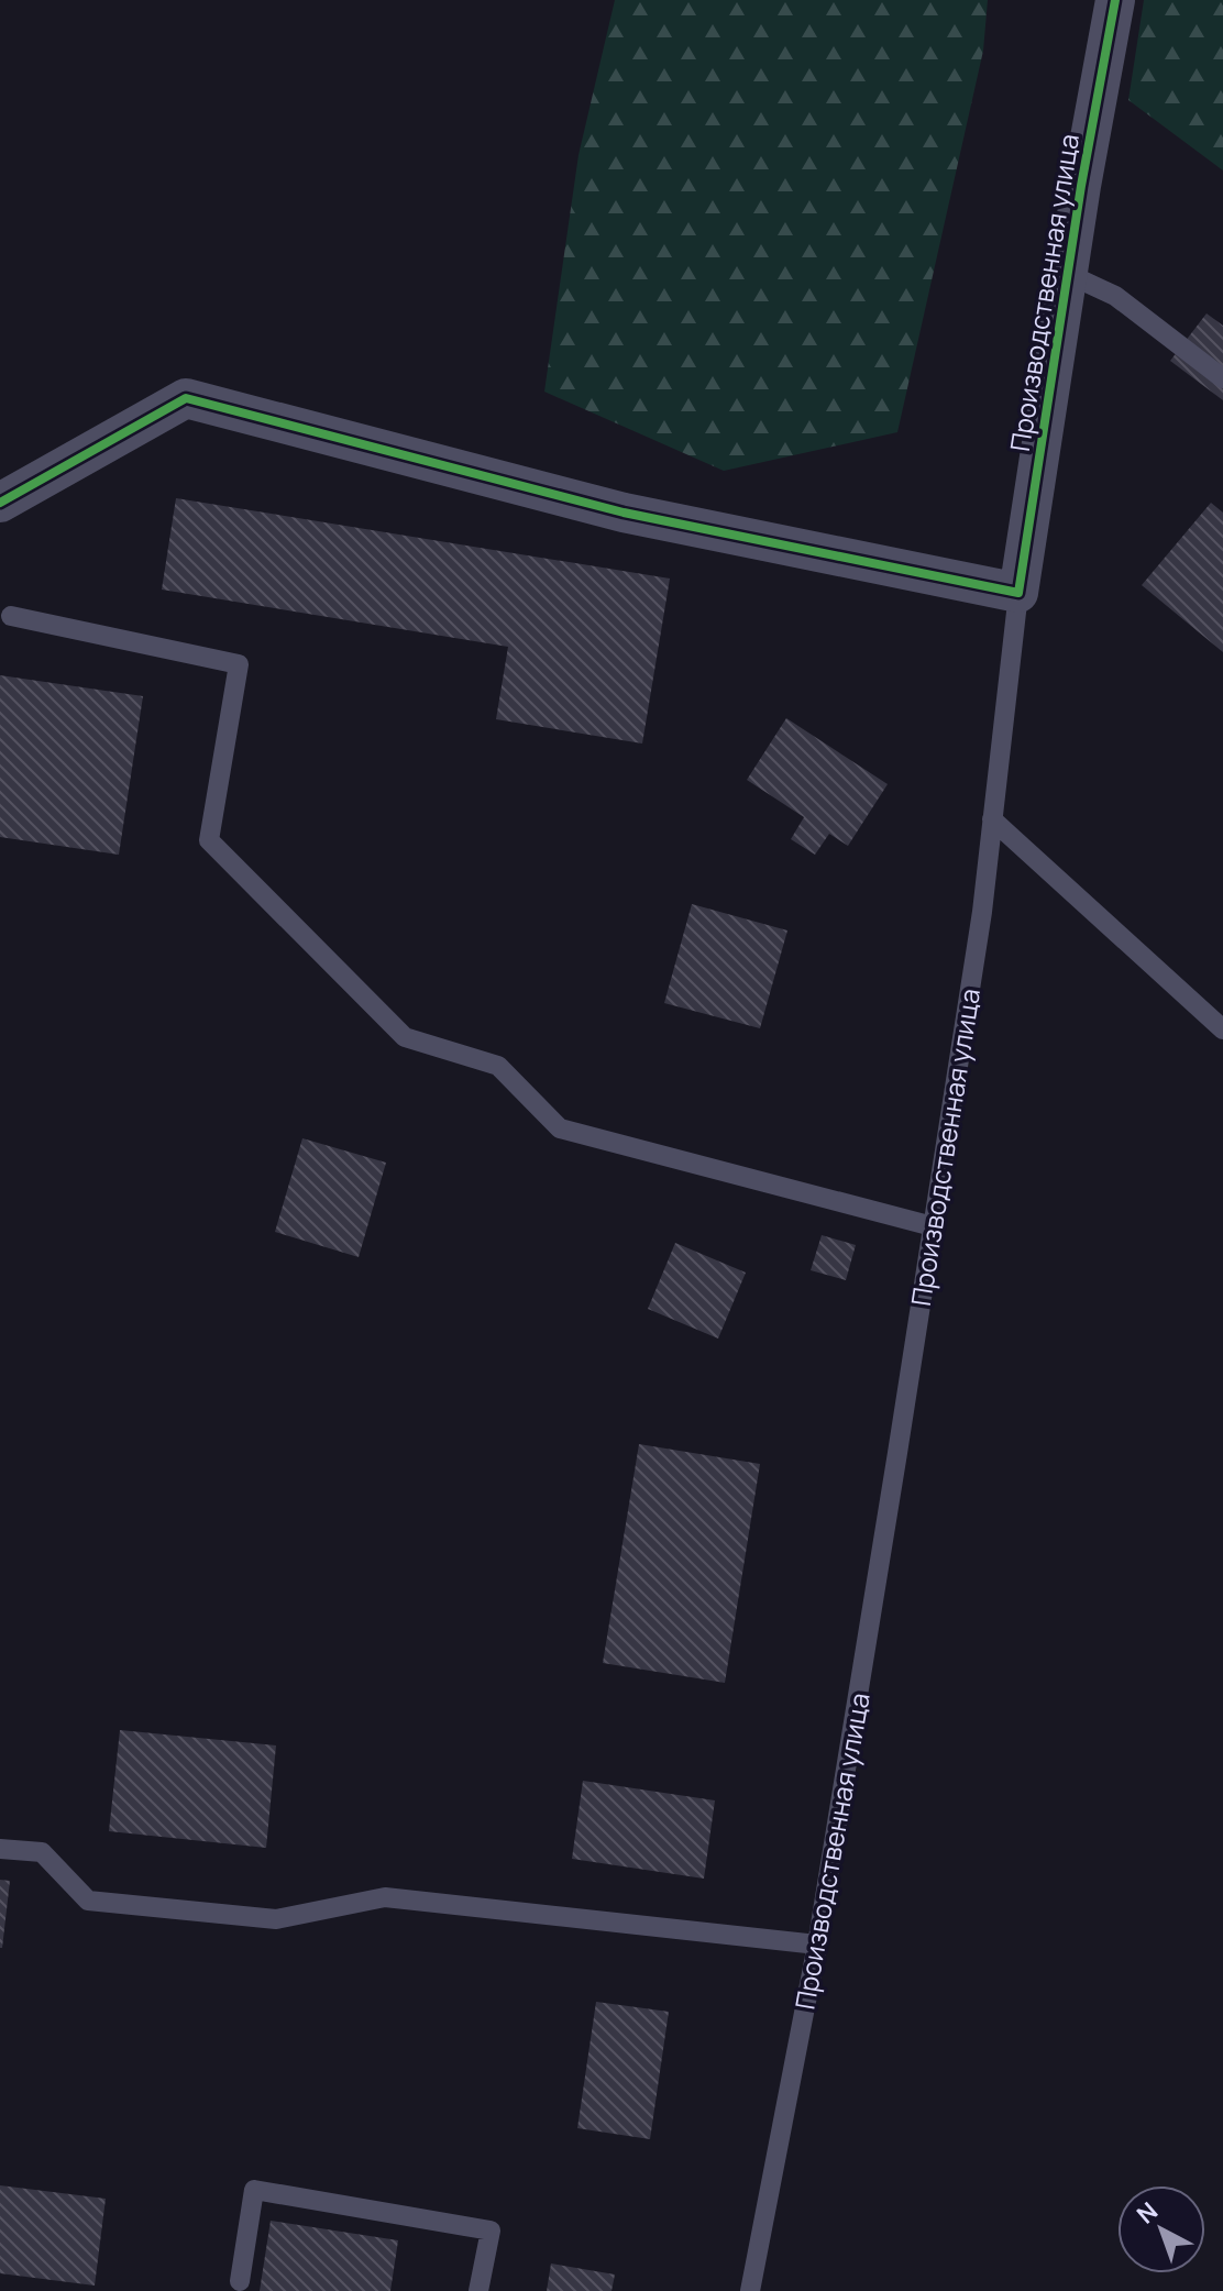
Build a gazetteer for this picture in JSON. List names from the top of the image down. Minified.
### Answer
{"streets":{"street":["Производственная улица"]},"north":"top left"}
